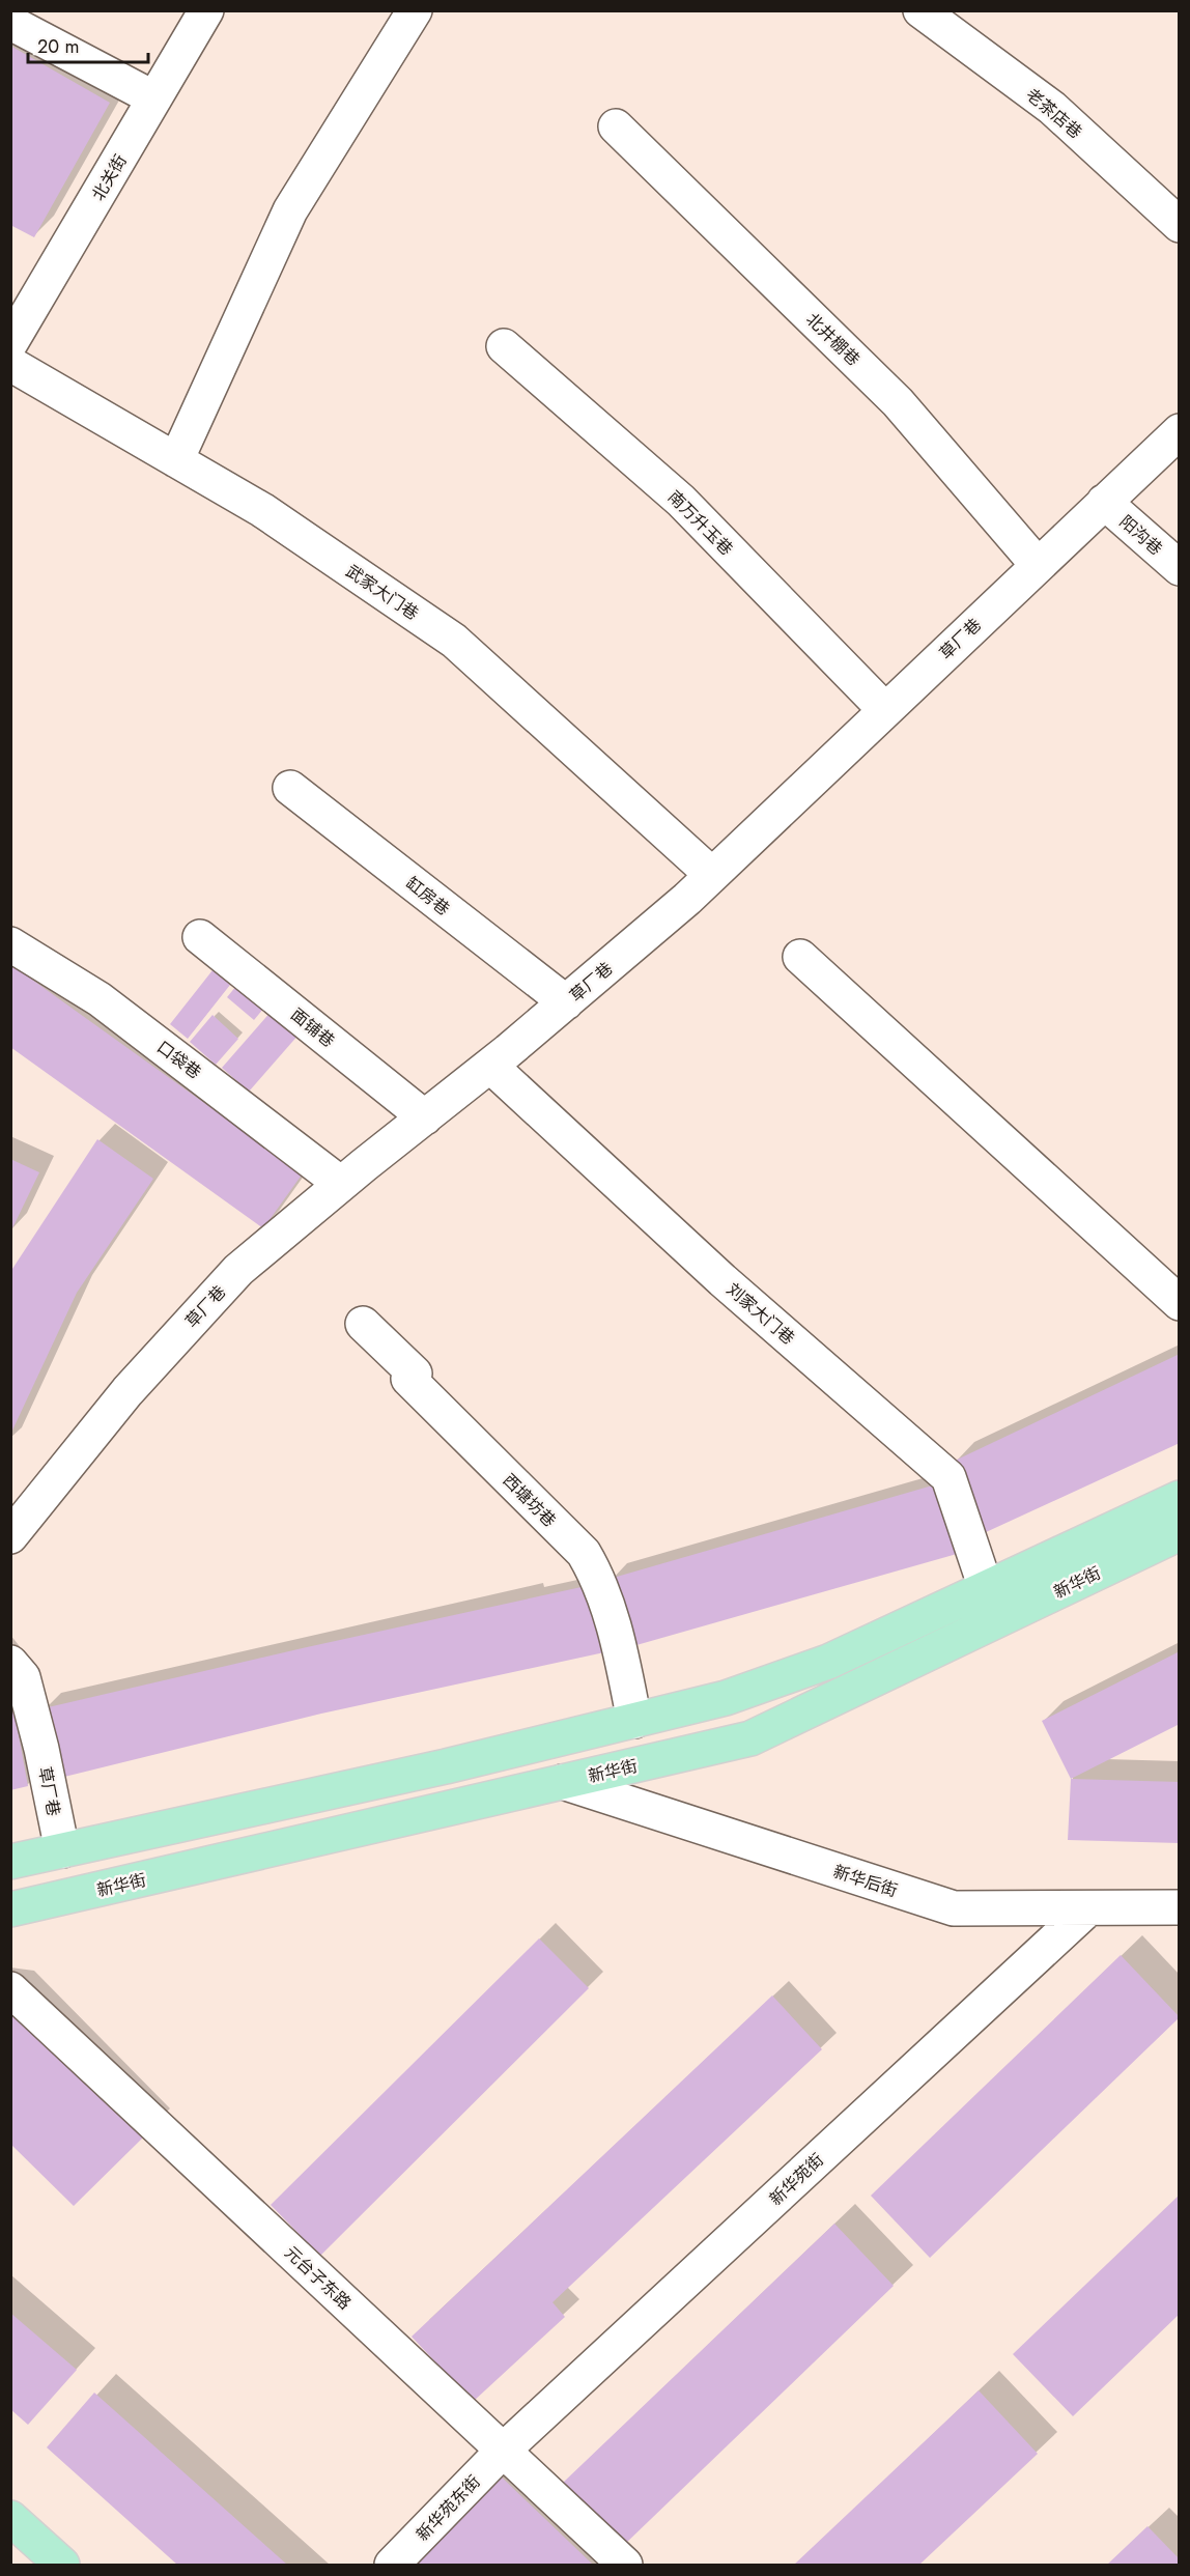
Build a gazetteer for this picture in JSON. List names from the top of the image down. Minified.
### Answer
{"streets":{"main road":["新华街"],"street":["老茶店巷","北关街","北井棚巷","南万升玉巷","阳沟巷","武家大门巷","草厂巷","缸房巷","面铺巷","口袋巷","刘家大门巷","西塘坊巷","新华后街","新华苑街","元台子东路","新华苑东街"]},"crossings":[["北井棚巷","草厂巷"],["南万升玉巷","草厂巷"],["阳沟巷","草厂巷"],["武家大门巷","草厂巷"],["草厂巷","缸房巷"],["草厂巷","面铺巷"],["草厂巷","口袋巷"],["草厂巷","刘家大门巷"],["草厂巷","新华街"],["刘家大门巷","新华街"],["西塘坊巷","新华街"],["新华街","新华后街"],["新华后街","新华苑街"],["新华苑街","元台子东路"],["新华苑街","新华苑东街"],["元台子东路","新华苑东街"]],"scale_bar":"20 m"}
